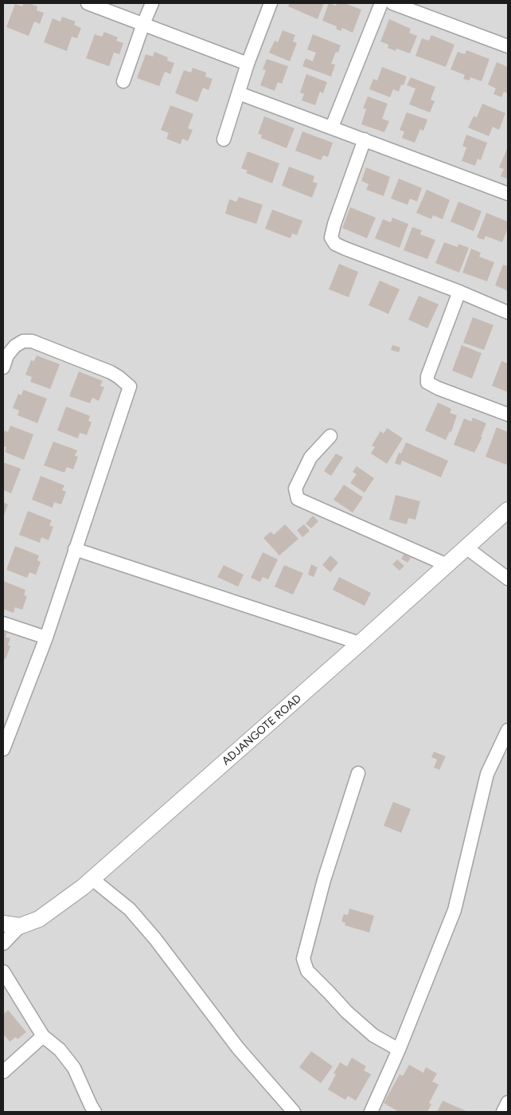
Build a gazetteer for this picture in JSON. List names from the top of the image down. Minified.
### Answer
{"streets":{"street":["ADJANGOTE ROAD"]}}
